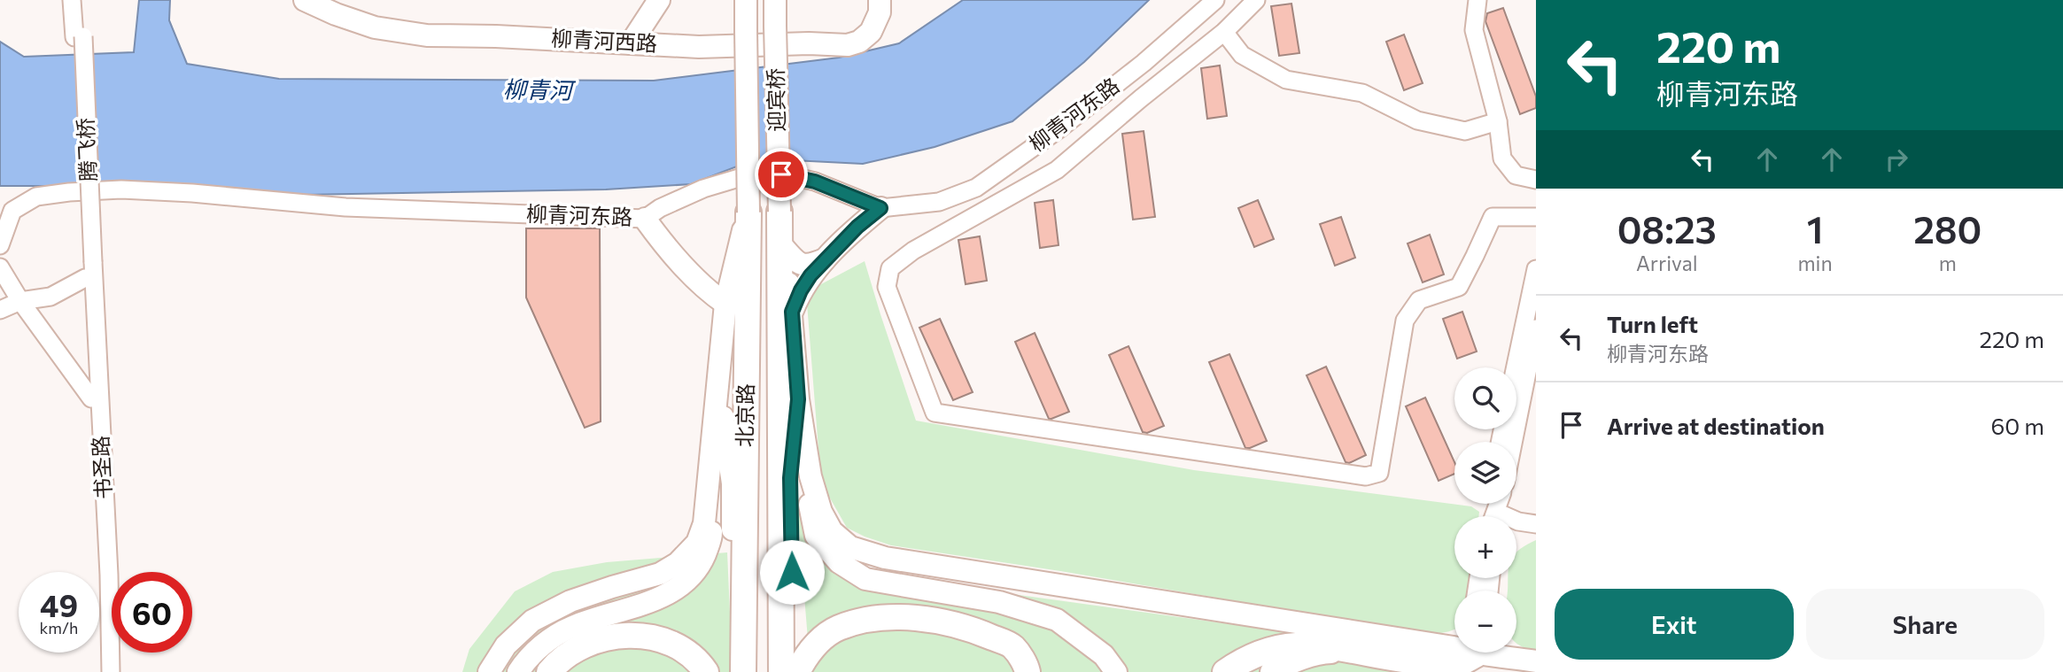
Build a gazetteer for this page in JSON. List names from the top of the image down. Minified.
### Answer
{"streets":{"highway":["北京路"],"main road":["柳青河西路","迎宾桥"],"street":["柳青河东路","腾飞桥","书圣路"]},"crossings":[["迎宾桥","北京路"],["腾飞桥","书圣路"]],"water":["柳青河"],"page":{"turn":["220 m","柳青河东路"],"eta":["08:23","Arrival","1","min","280","m"],"list":[{"name":"Turn left","note":"柳青河东路","value":"220 m"},{"name":"Arrive at destination","value":"60 m"}],"map_buttons":["+","−"],"speed":"49 km/h","limit":"60","buttons":["Exit","Share"]}}
